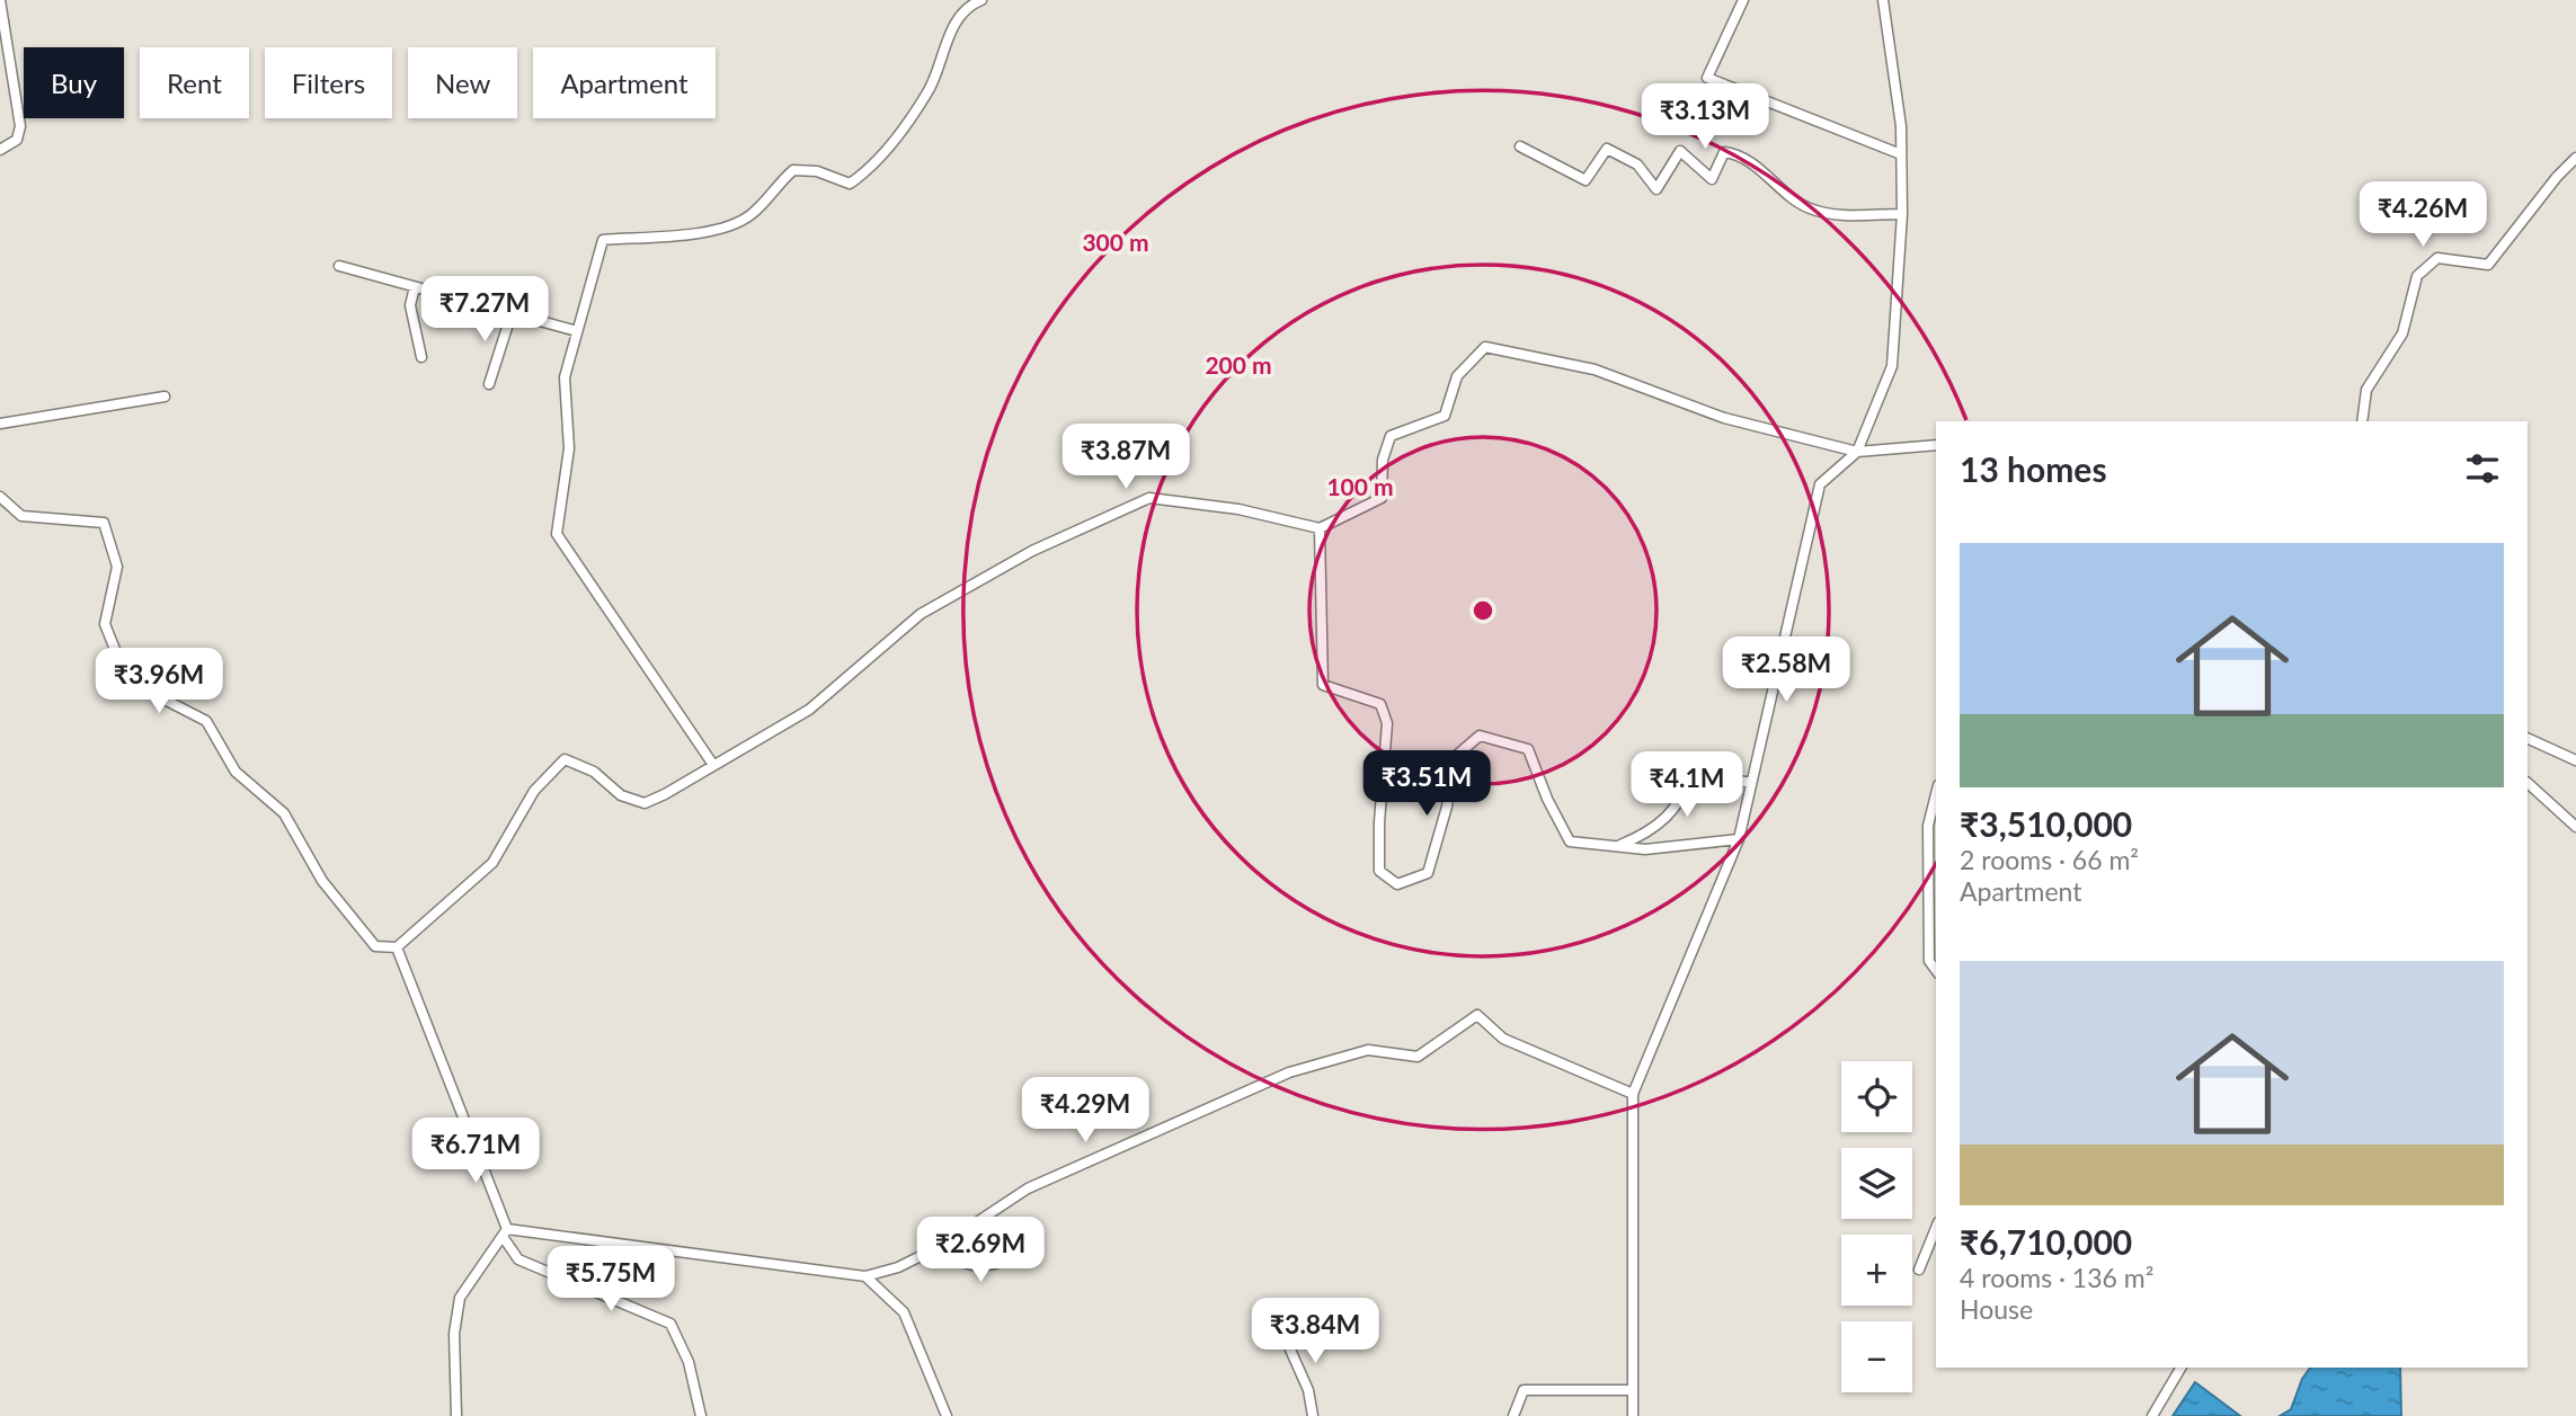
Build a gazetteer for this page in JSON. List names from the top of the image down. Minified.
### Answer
{"page":{"chip":["Buy","Rent","Filters","New","Apartment"],"price":["₹3.13M","₹4.26M","₹7.27M","₹3.87M","₹2.58M","₹3.96M","₹3.51M","₹4.1M","₹4.29M","₹6.71M","₹2.69M","₹5.75M","₹3.84M"],"heading":"13 homes","list":[{"name":"₹3,510,000","note":"2 rooms · 66 m² · Apartment"},{"name":"₹6,710,000","note":"4 rooms · 136 m² · House"}],"map_buttons":["+","−"]},"rings":["300 m","200 m","100 m"]}
